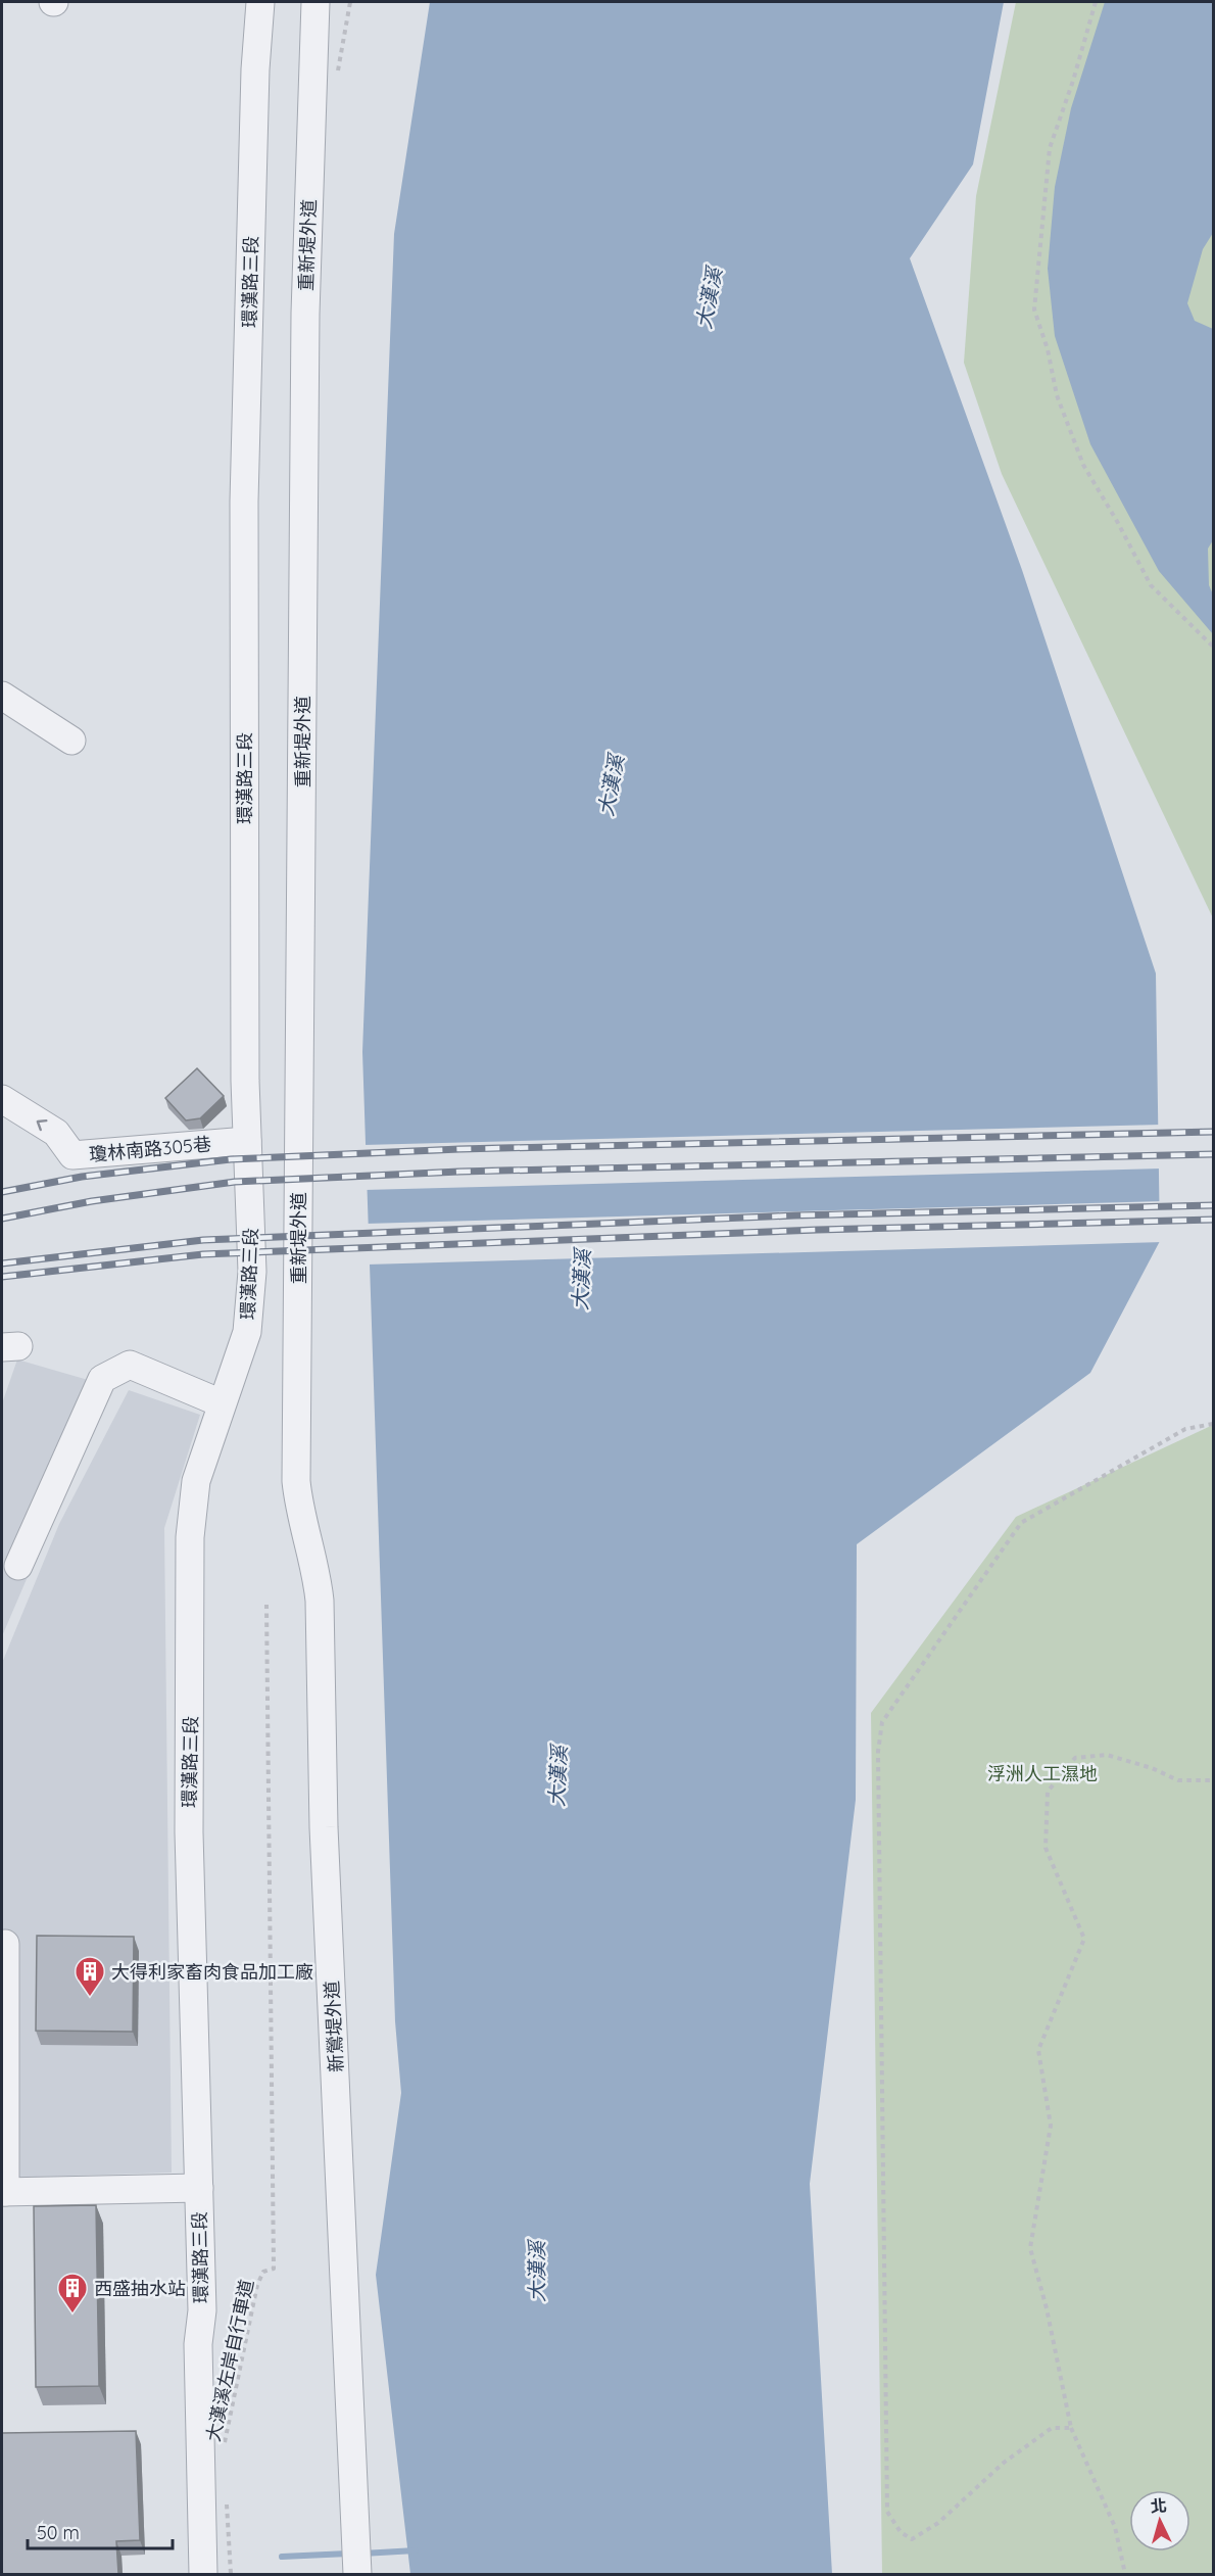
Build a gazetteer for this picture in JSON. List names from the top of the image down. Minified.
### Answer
{"streets":{"street":["重新堤外道","環漢路三段","瓊林南路305巷","新鶯堤外道"],"path":["大漢溪左岸自行車道"]},"crossings":[["重新堤外道","新鶯堤外道"],["環漢路三段","瓊林南路305巷"]],"one_way":["瓊林南路305巷"],"water":["大漢溪"],"parks":["浮洲人工濕地"],"places":{"building":["大得利家畜肉食品加工廠","西盛抽水站"]},"scale_bar":"50 m","north":"top"}
